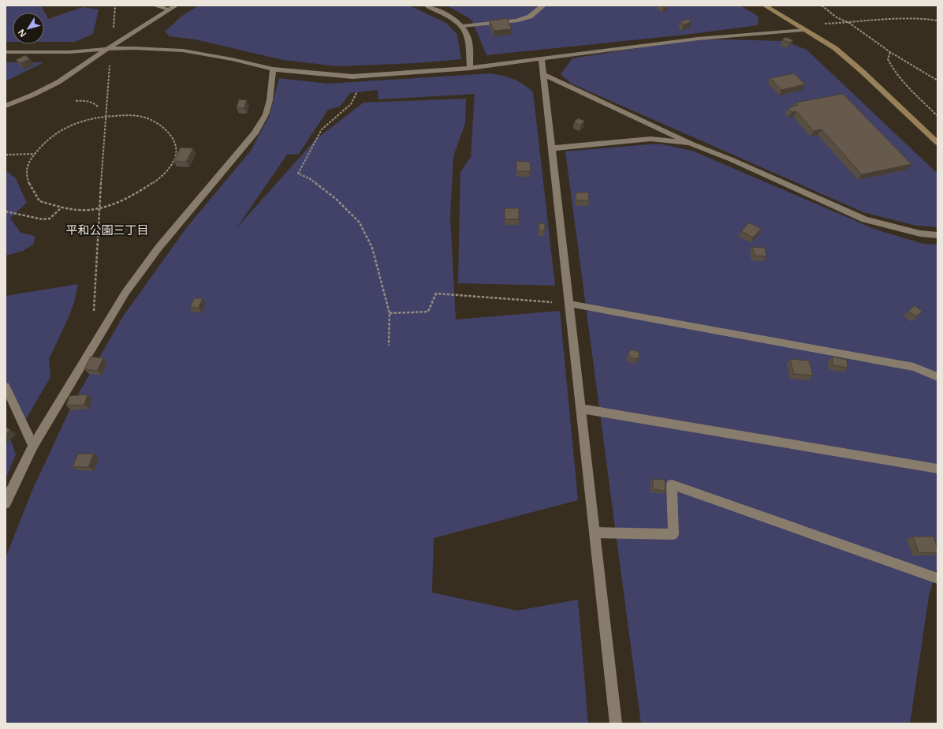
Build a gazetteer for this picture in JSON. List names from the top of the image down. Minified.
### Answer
{"districts":["平和公園三丁目"],"north":"bottom left"}
